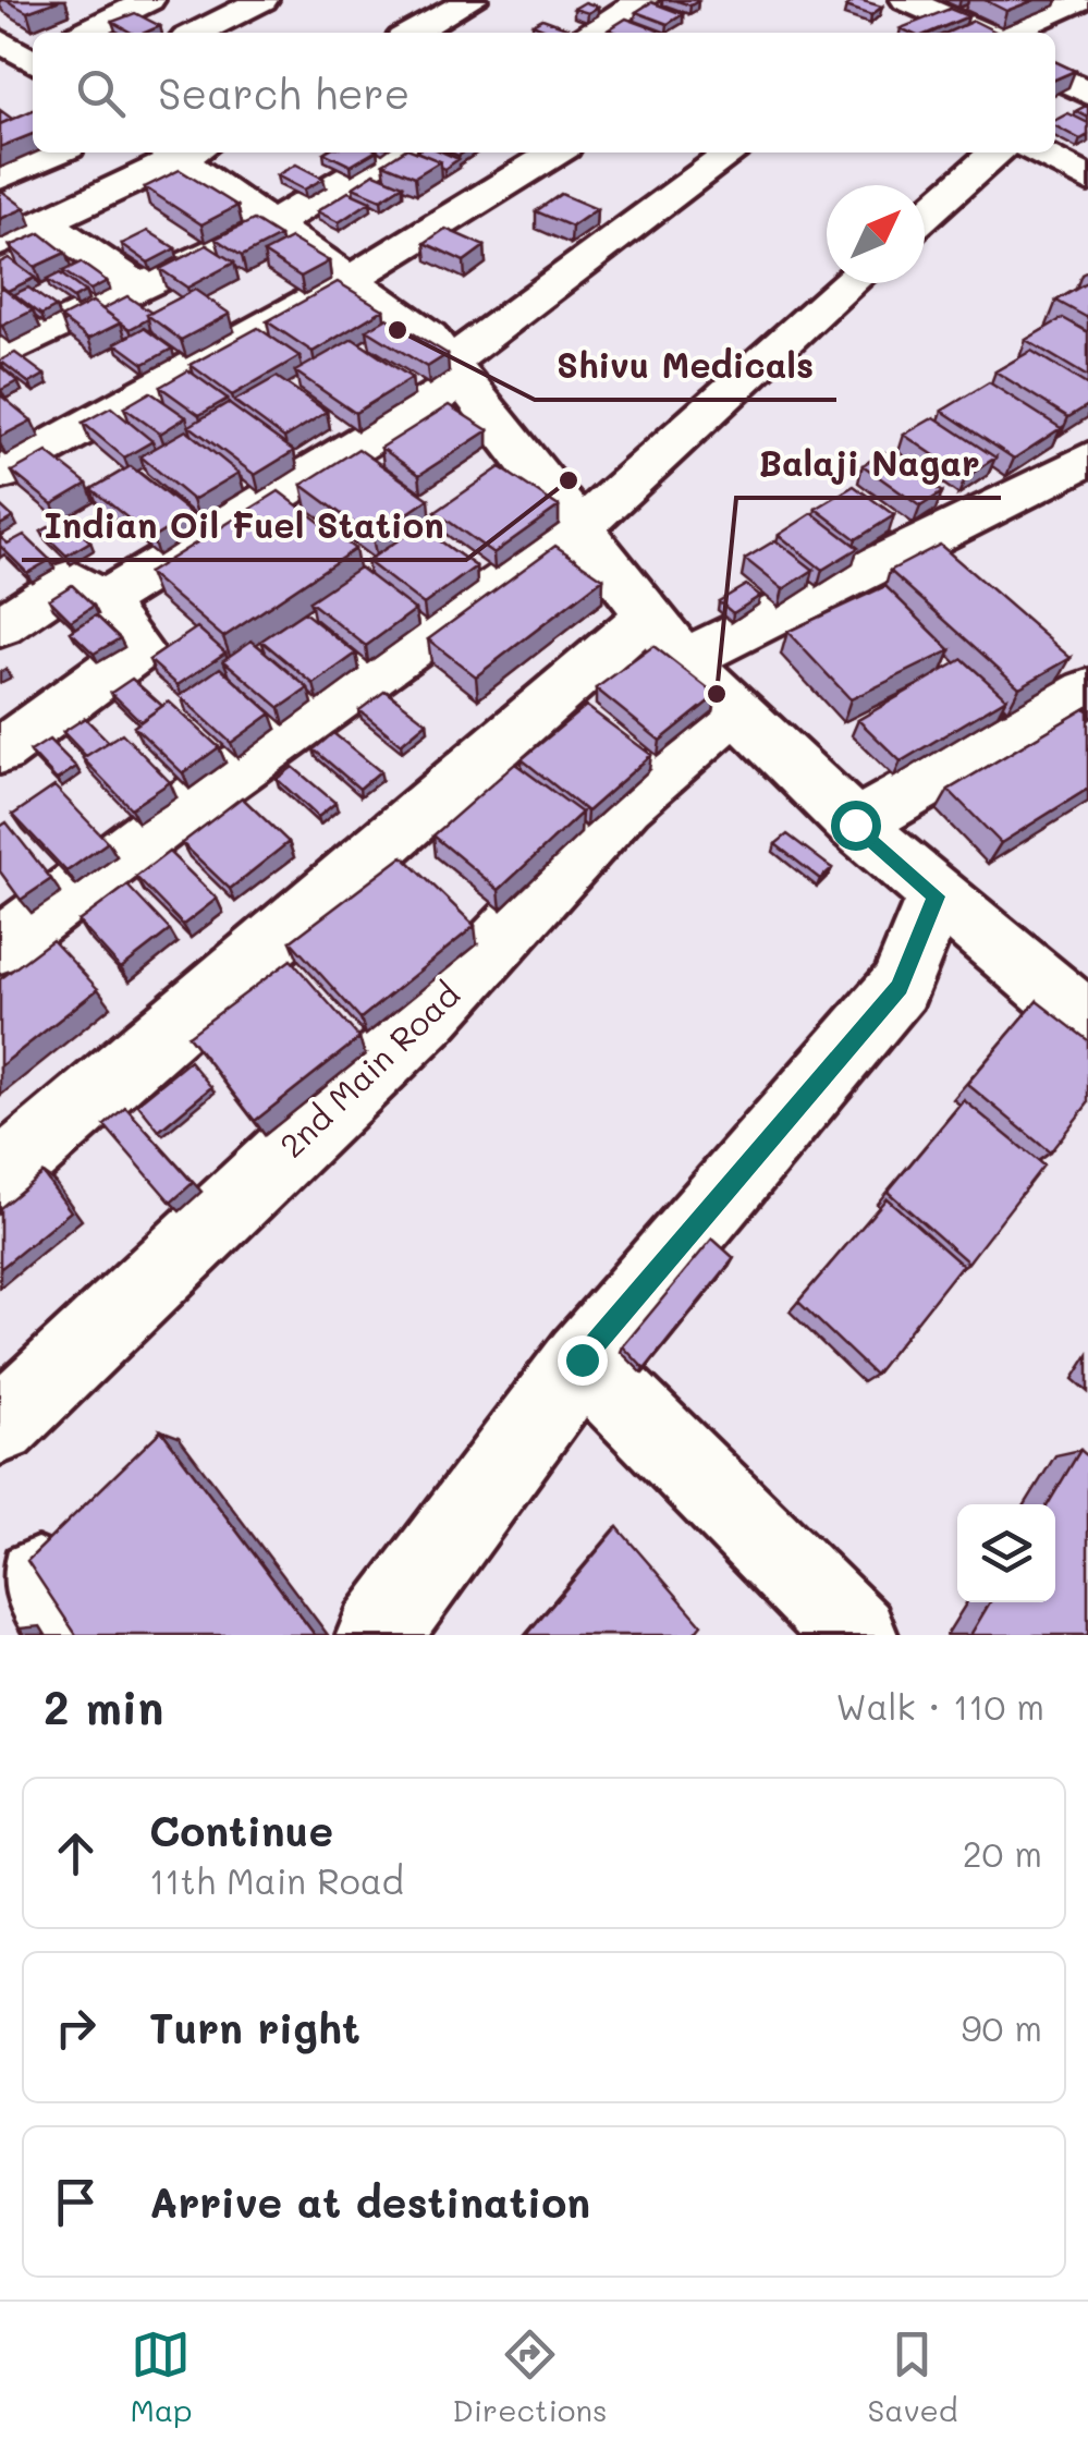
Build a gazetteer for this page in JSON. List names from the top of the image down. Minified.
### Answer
{"streets":{"street":["2nd Main Road"]},"places":["Shivu Medicals","Indian Oil Fuel Station","Balaji Nagar"],"north":"top right","page":{"search":"Search here","heading":["2 min","Walk · 110 m"],"list":[["Continue","11th Main Road","20 m"],["Turn right","90 m"],"Arrive at destination"],"nav":["Map","Directions","Saved"]}}
